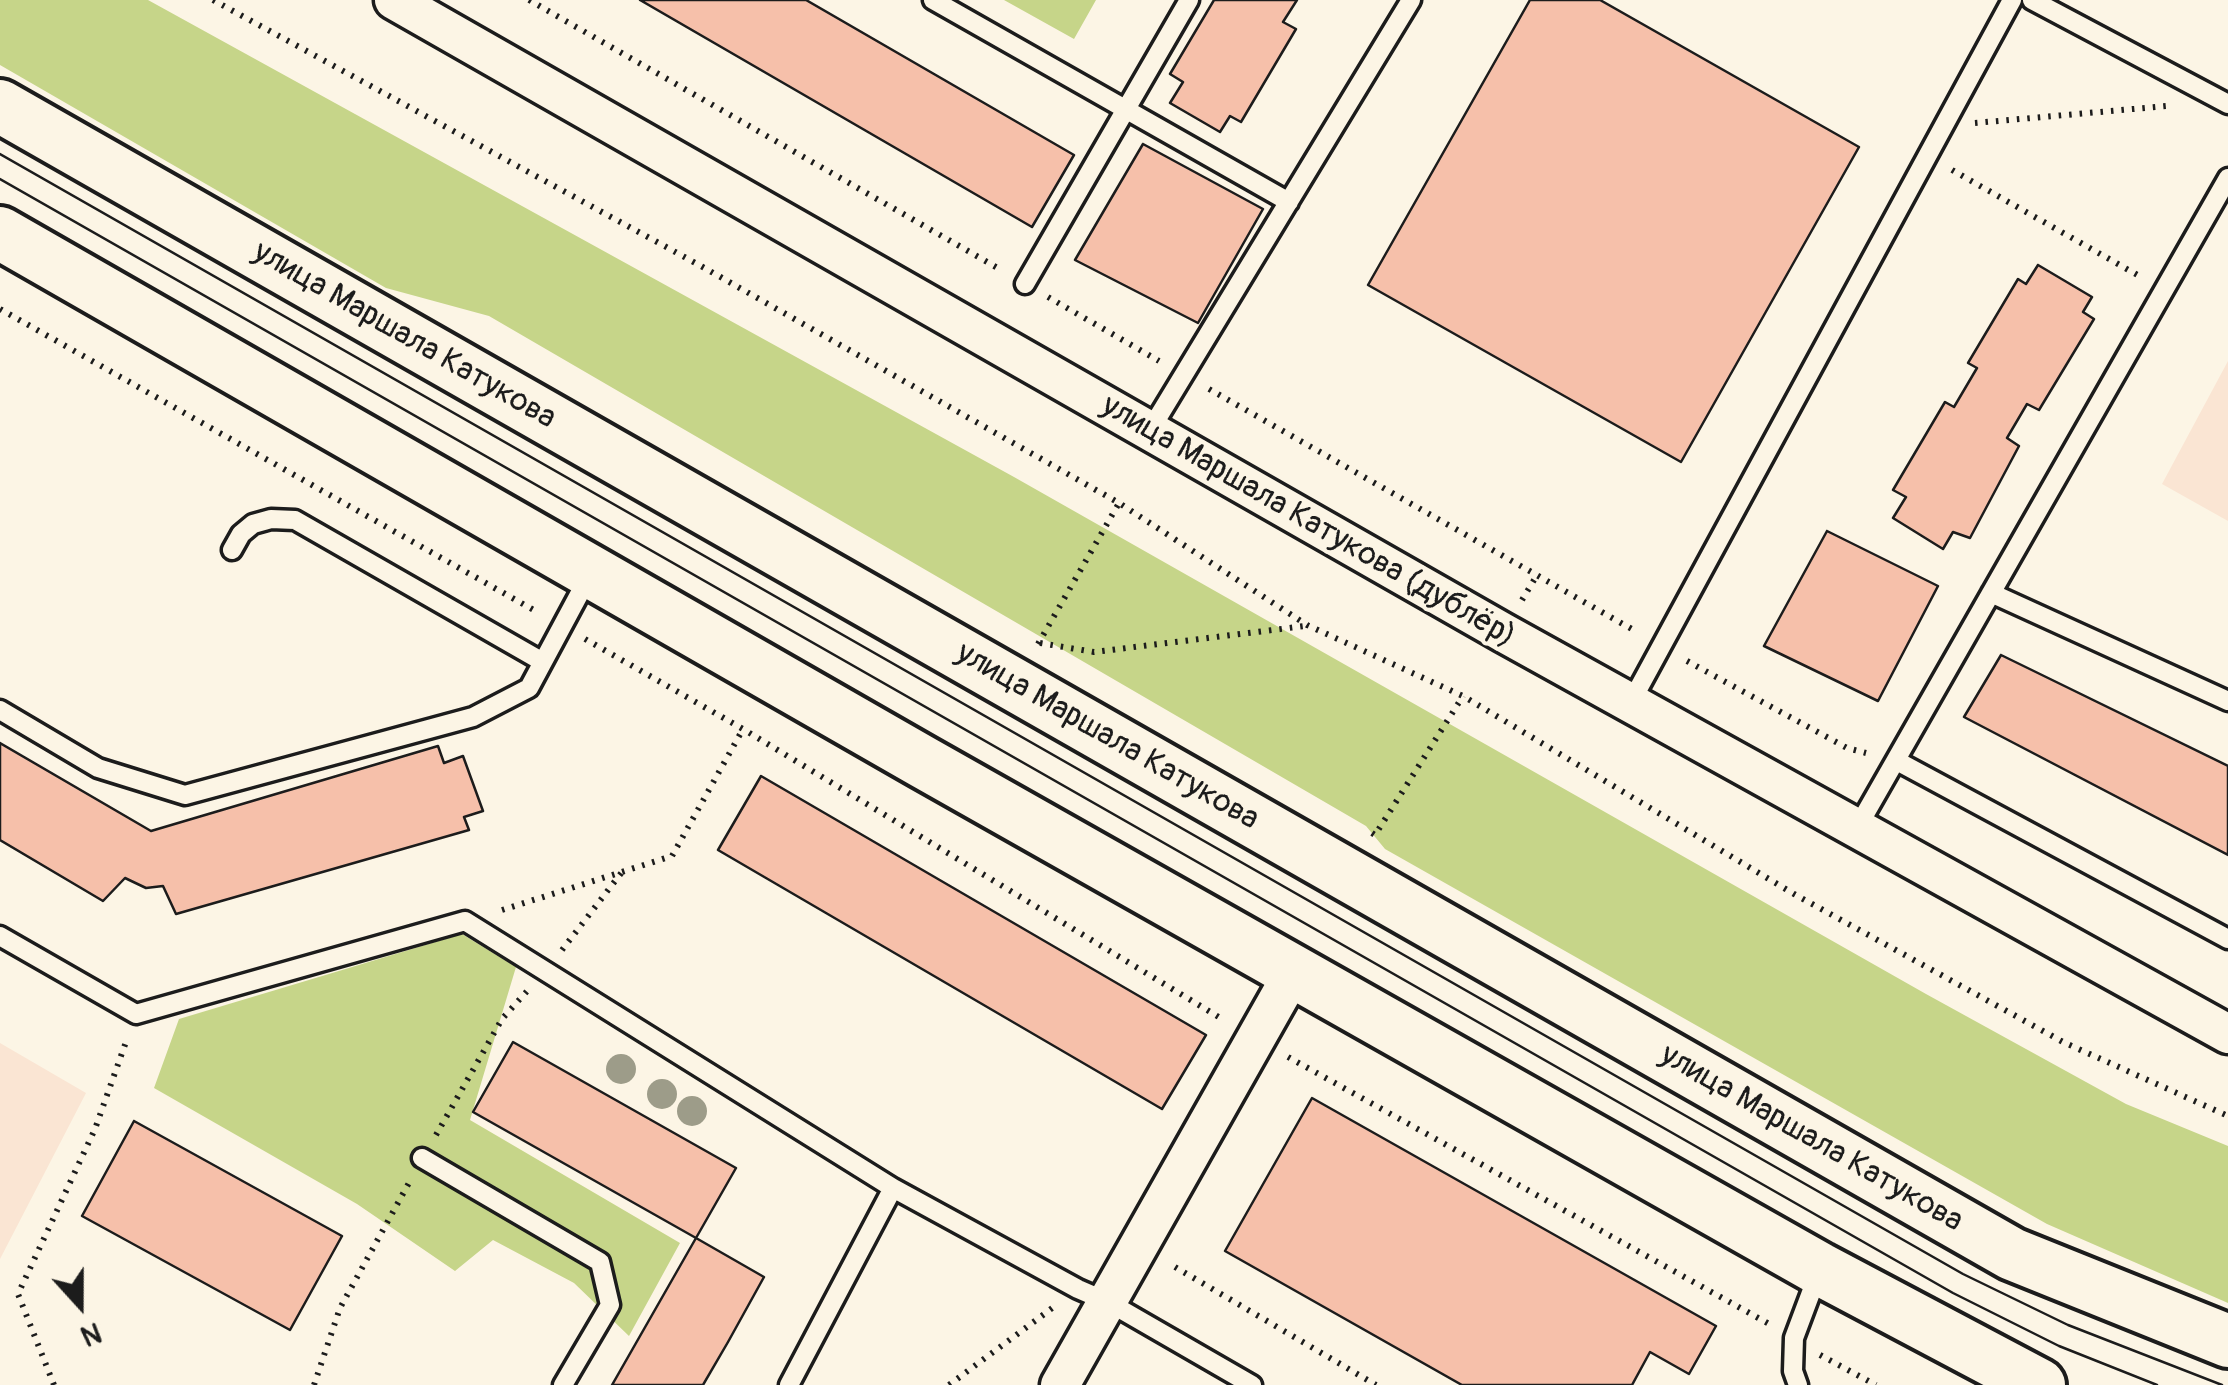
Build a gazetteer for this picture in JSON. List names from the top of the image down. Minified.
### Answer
{"streets":{"main road":["улица Маршала Катукова"],"street":["улица Маршала Катукова (дублёр)"]},"north":"bottom"}
